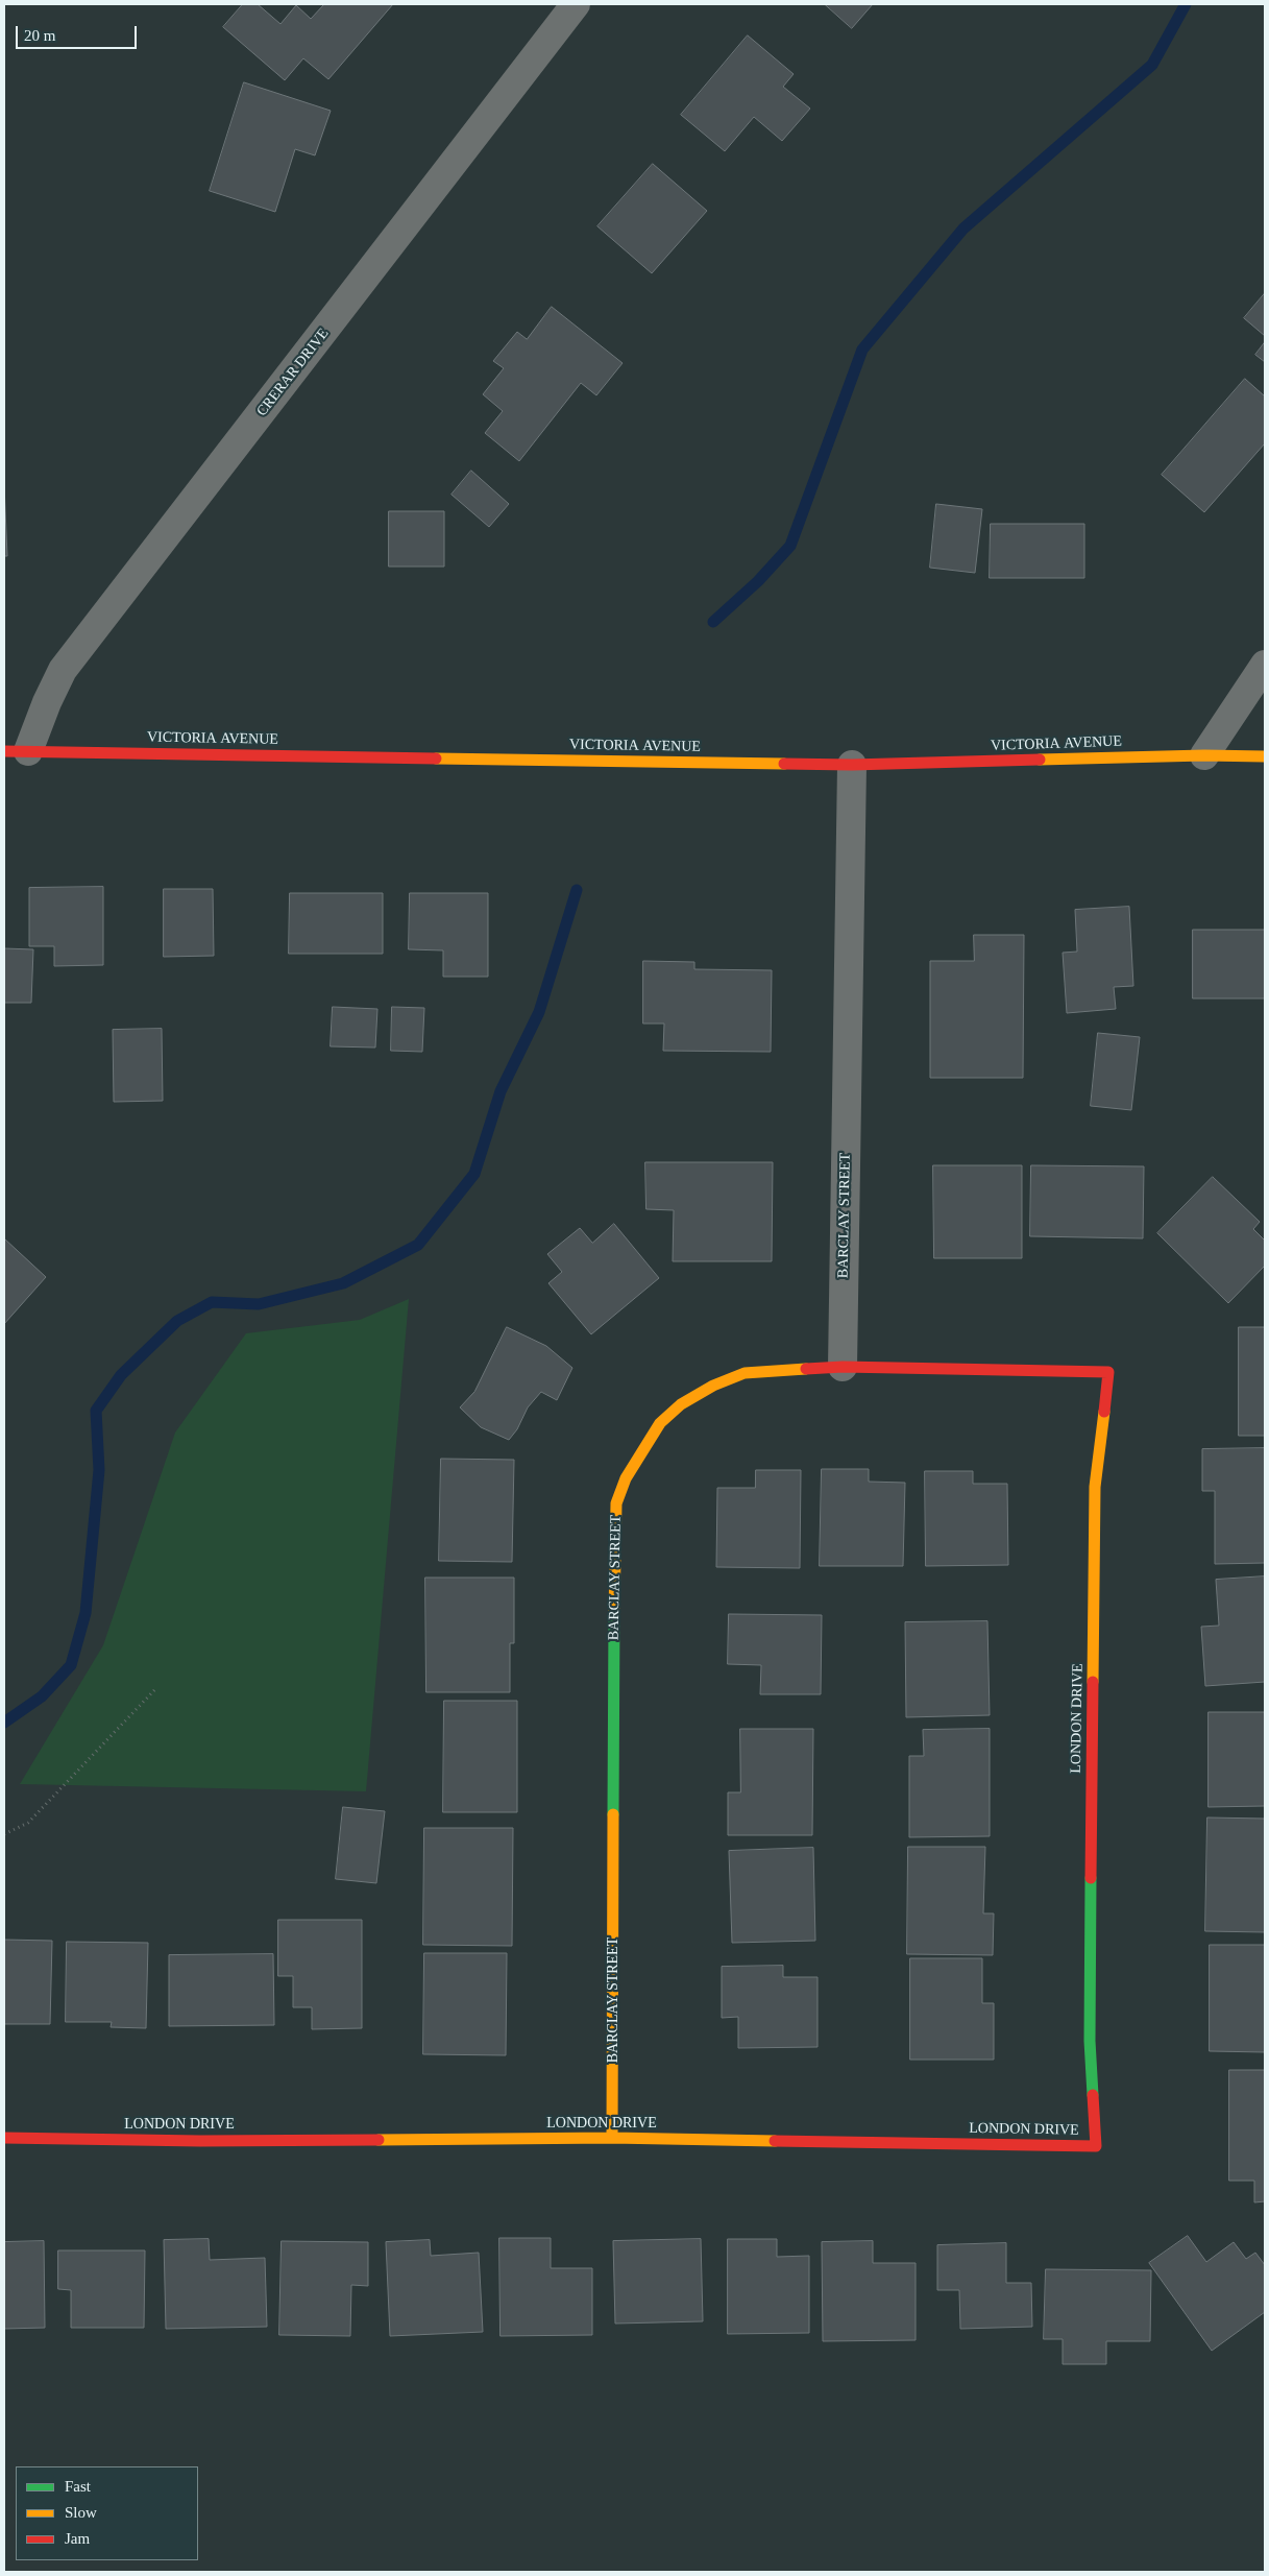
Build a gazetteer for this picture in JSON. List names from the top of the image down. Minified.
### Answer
{"streets":{"street":["CRERAR DRIVE","VICTORIA AVENUE","BARCLAY STREET","LONDON DRIVE"]},"crossings":[["CRERAR DRIVE","VICTORIA AVENUE"],["VICTORIA AVENUE","BARCLAY STREET"],["BARCLAY STREET","LONDON DRIVE"]],"legend":["Fast","Slow","Jam"],"scale_bar":"20 m"}
